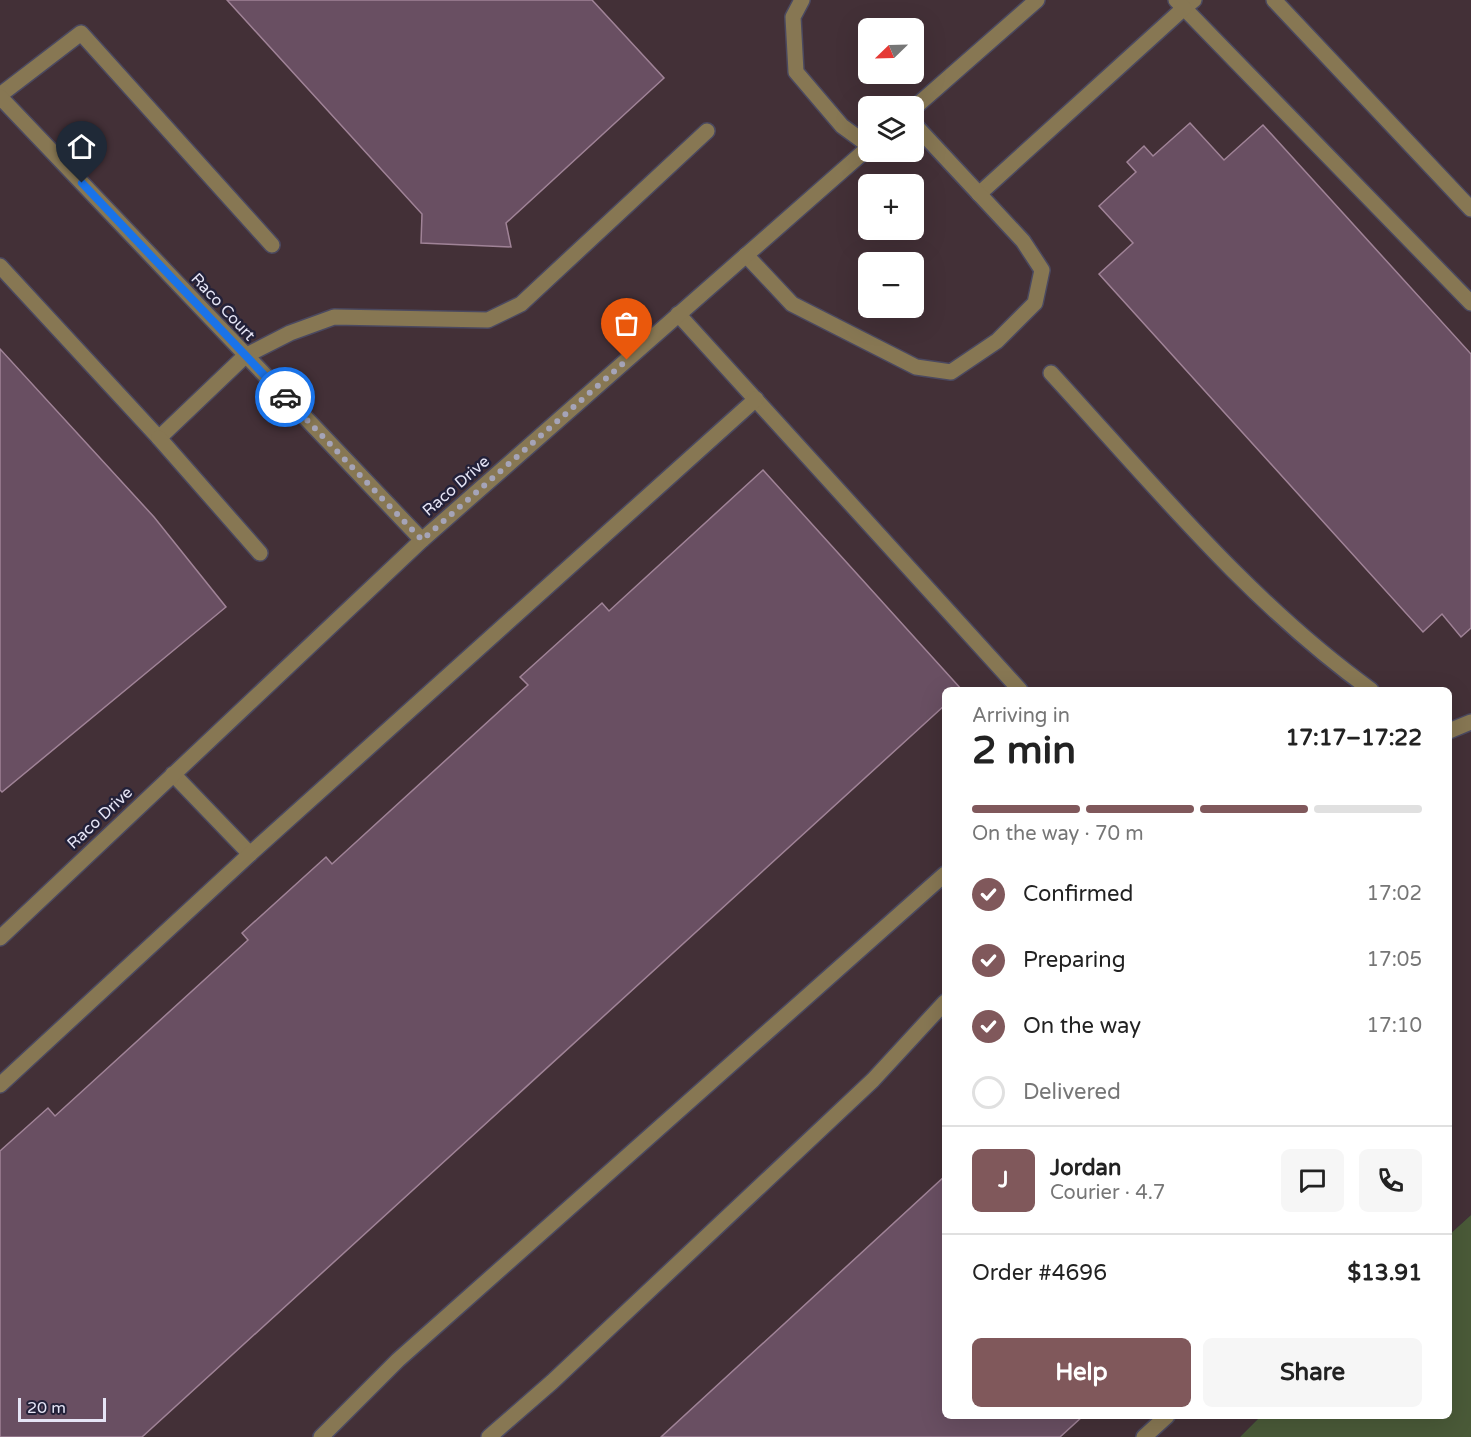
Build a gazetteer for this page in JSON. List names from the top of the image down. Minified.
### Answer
{"streets":{"street":["Raco Court","Raco Drive"]},"crossings":[["Raco Court","Raco Drive"]],"scale_bar":"20 m","north":"bottom left","page":{"map_buttons":["+","−"],"heading":["2 min","Arriving in","17:17–17:22"],"panel":["Jordan","Courier · 4.7","Order #4696","$13.91"],"bar":"On the way · 70 m","list":[["Confirmed","17:02"],["Preparing","17:05"],["On the way","17:10"],"Delivered"],"round":"J","buttons":["Help","Share"],"scale":"20 m"}}
